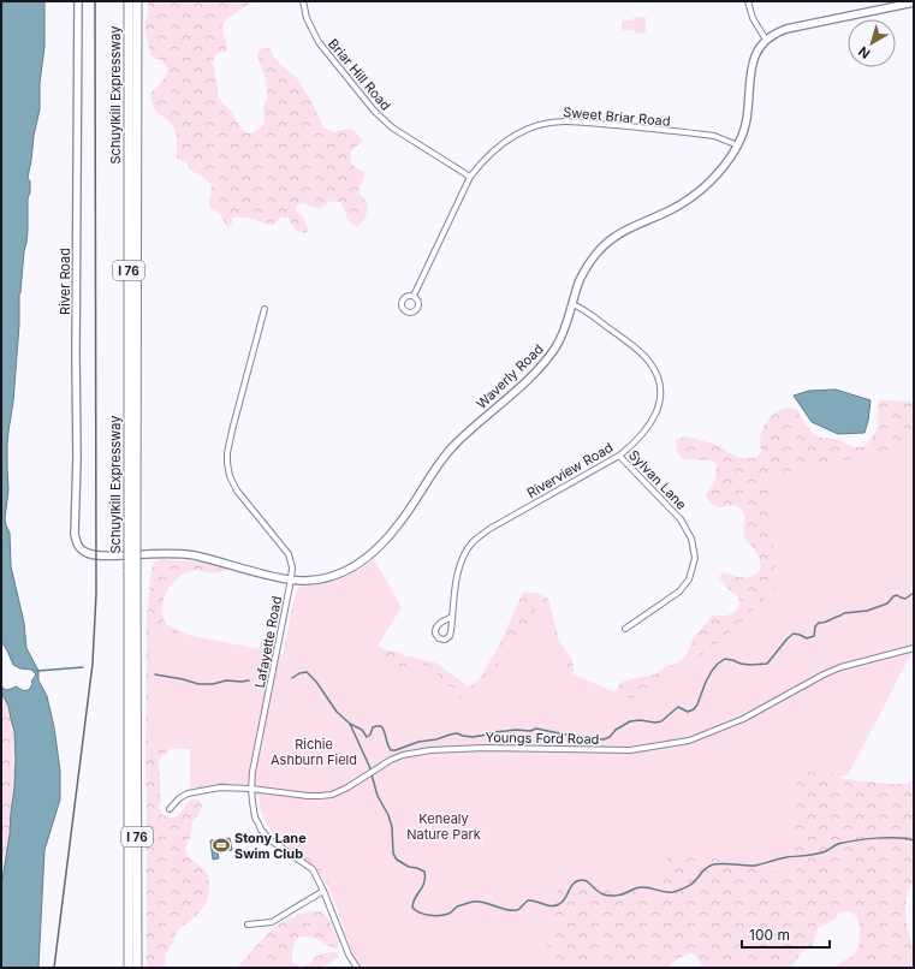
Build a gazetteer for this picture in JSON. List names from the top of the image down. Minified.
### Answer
{"streets":{"highway":["Schuylkill Expressway","I 76"],"street":["Briar Hill Road","Sweet Briar Road","River Road","Waverly Road","Riverview Road","Sylvan Lane","Lafayette Road","Youngs Ford Road"]},"crossings":[["Briar Hill Road","Sweet Briar Road"],["Sweet Briar Road","Waverly Road"],["River Road","Waverly Road"],["Waverly Road","Riverview Road"],["Waverly Road","Lafayette Road"],["Riverview Road","Sylvan Lane"],["Lafayette Road","Youngs Ford Road"]],"parks":["Richie Ashburn Field","Kenealy Nature Park"],"places":{"sports":["Stony Lane Swim Club"]},"scale_bar":"100 m","north":"bottom left"}
